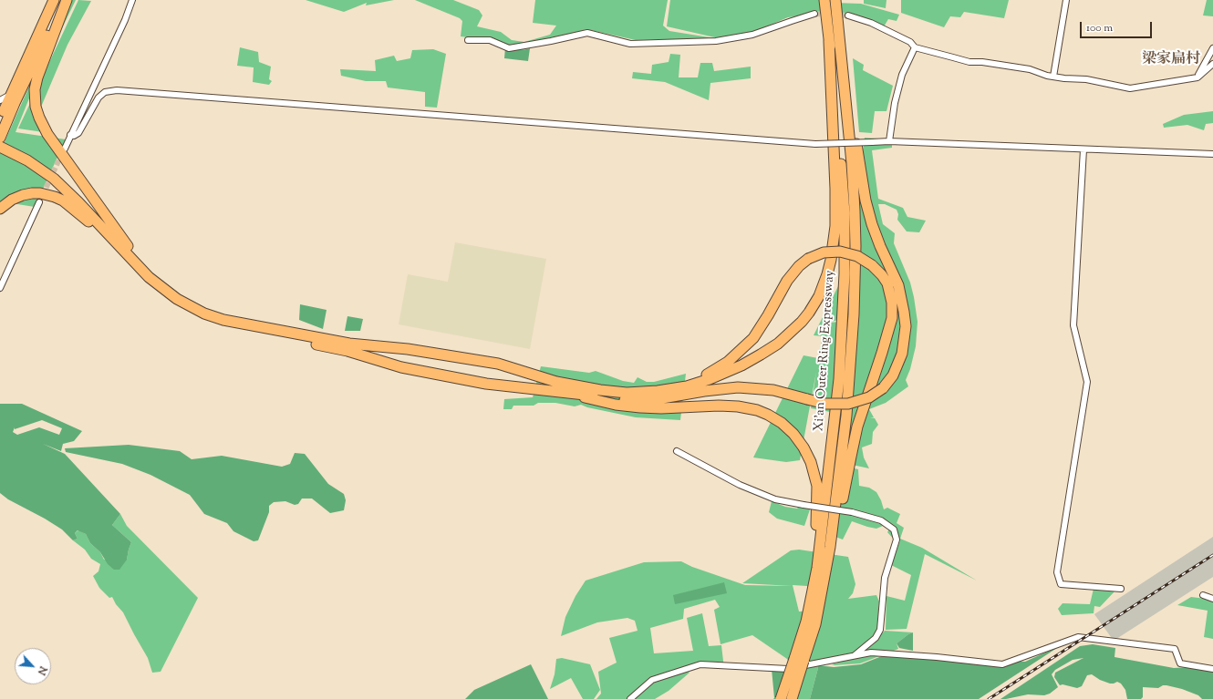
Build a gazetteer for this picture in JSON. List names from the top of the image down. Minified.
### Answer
{"streets":{"highway":["Xi'an Outer Ring Expressway"]},"districts":["梁家扁村"],"scale_bar":"100 m","north":"bottom right"}
